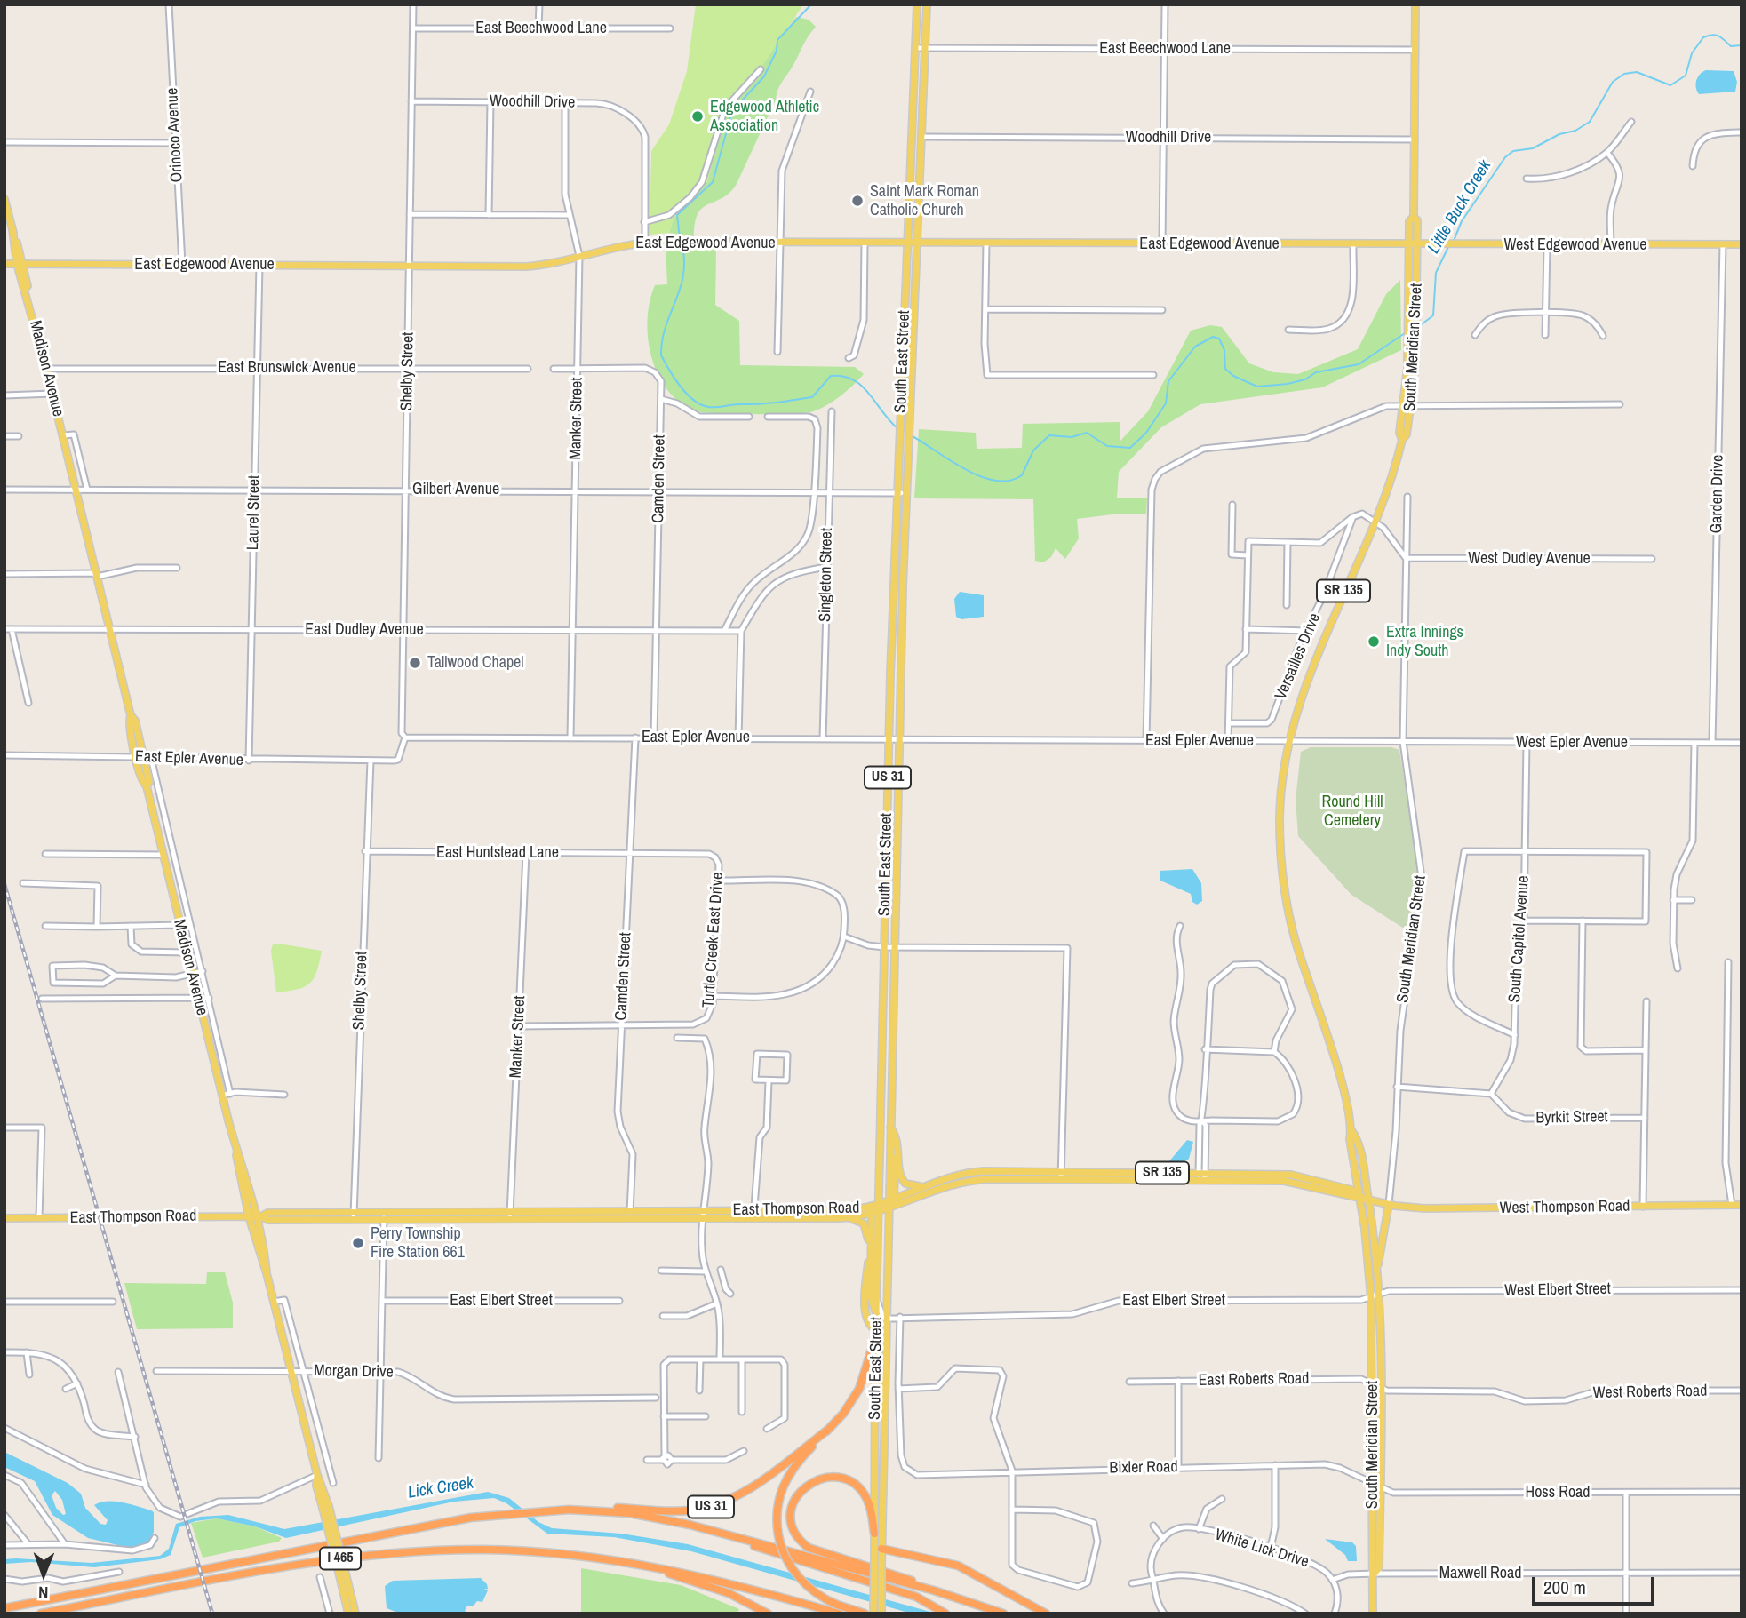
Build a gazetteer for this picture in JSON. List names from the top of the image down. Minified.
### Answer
{"streets":{"highway":["US 31","I 465"],"main road":["East Edgewood Avenue","West Edgewood Avenue","South Meridian Street","South East Street","Madison Avenue","SR 135","West Thompson Road","East Thompson Road"],"street":["East Beechwood Lane","Woodhill Drive","Orinoco Avenue","East Brunswick Avenue","Shelby Street","Manker Street","Camden Street","Gilbert Avenue","Garden Drive","Laurel Street","West Dudley Avenue","Singleton Street","East Dudley Avenue","Versailles Drive","East Epler Avenue","West Epler Avenue","East Huntstead Lane","South Capitol Avenue","Turtle Creek East Drive","Byrkit Street","West Elbert Street","East Elbert Street","Morgan Drive","East Roberts Road","West Roberts Road","Bixler Road","Hoss Road","White Lick Drive","Maxwell Road"]},"crossings":[["East Beechwood Lane","South Meridian Street"],["East Beechwood Lane","South East Street"],["East Beechwood Lane","Shelby Street"],["Woodhill Drive","South Meridian Street"],["Woodhill Drive","South East Street"],["Woodhill Drive","Shelby Street"],["Woodhill Drive","Manker Street"],["Orinoco Avenue","East Edgewood Avenue"],["East Edgewood Avenue","West Edgewood Avenue"],["East Edgewood Avenue","South Meridian Street"],["East Edgewood Avenue","South East Street"],["East Edgewood Avenue","Madison Avenue"],["East Edgewood Avenue","Shelby Street"],["East Edgewood Avenue","Manker Street"],["East Edgewood Avenue","Laurel Street"],["West Edgewood Avenue","South Meridian Street"],["West Edgewood Avenue","Garden Drive"],["South Meridian Street","West Dudley Avenue"],["South Meridian Street","East Epler Avenue"],["South Meridian Street","West Epler Avenue"],["South Meridian Street","West Thompson Road"],["South Meridian Street","East Thompson Road"],["South Meridian Street","West Elbert Street"],["South Meridian Street","East Elbert Street"],["South Meridian Street","East Roberts Road"],["South Meridian Street","West Roberts Road"],["South Meridian Street","Bixler Road"],["South Meridian Street","Hoss Road"],["South Meridian Street","Maxwell Road"],["South East Street","Gilbert Avenue"],["South East Street","East Epler Avenue"],["South East Street","US 31"],["South East Street","East Thompson Road"],["South East Street","East Elbert Street"],["East Brunswick Avenue","Madison Avenue"],["East Brunswick Avenue","Shelby Street"],["East Brunswick Avenue","Laurel Street"],["Madison Avenue","Gilbert Avenue"],["Madison Avenue","East Dudley Avenue"],["Madison Avenue","East Epler Avenue"],["Madison Avenue","East Thompson Road"],["Madison Avenue","Morgan Drive"],["Shelby Street","Gilbert Avenue"],["Shelby Street","East Dudley Avenue"],["Shelby Street","East Epler Avenue"],["Shelby Street","East Huntstead Lane"],["Shelby Street","East Thompson Road"],["Manker Street","Camden Street"],["Manker Street","Gilbert Avenue"],["Manker Street","East Dudley Avenue"],["Manker Street","East Epler Avenue"],["Manker Street","East Huntstead Lane"],["Manker Street","Turtle Creek East Drive"],["Manker Street","East Thompson Road"],["Camden Street","Gilbert Avenue"],["Camden Street","East Dudley Avenue"],["Camden Street","East Epler Avenue"],["Camden Street","East Huntstead Lane"],["Camden Street","Turtle Creek East Drive"],["Camden Street","East Thompson Road"],["Gilbert Avenue","Laurel Street"],["Gilbert Avenue","Singleton Street"],["Garden Drive","West Epler Avenue"],["Laurel Street","East Dudley Avenue"],["Laurel Street","East Epler Avenue"],["Singleton Street","East Epler Avenue"],["East Epler Avenue","West Epler Avenue"],["West Epler Avenue","South Capitol Avenue"],["US 31","I 465"],["East Huntstead Lane","Turtle Creek East Drive"],["South Capitol Avenue","Byrkit Street"],["West Thompson Road","East Thompson Road"],["West Elbert Street","East Elbert Street"],["East Roberts Road","West Roberts Road"],["Bixler Road","Hoss Road"],["White Lick Drive","Maxwell Road"]],"water":["Little Buck Creek","Lick Creek"],"parks":["Round Hill Cemetery"],"places":["Edgewood Athletic Association","Saint Mark Roman Catholic Church","Extra Innings Indy South","Tallwood Chapel","Perry Township Fire Station 661"],"scale_bar":"200 m","north":"bottom"}
